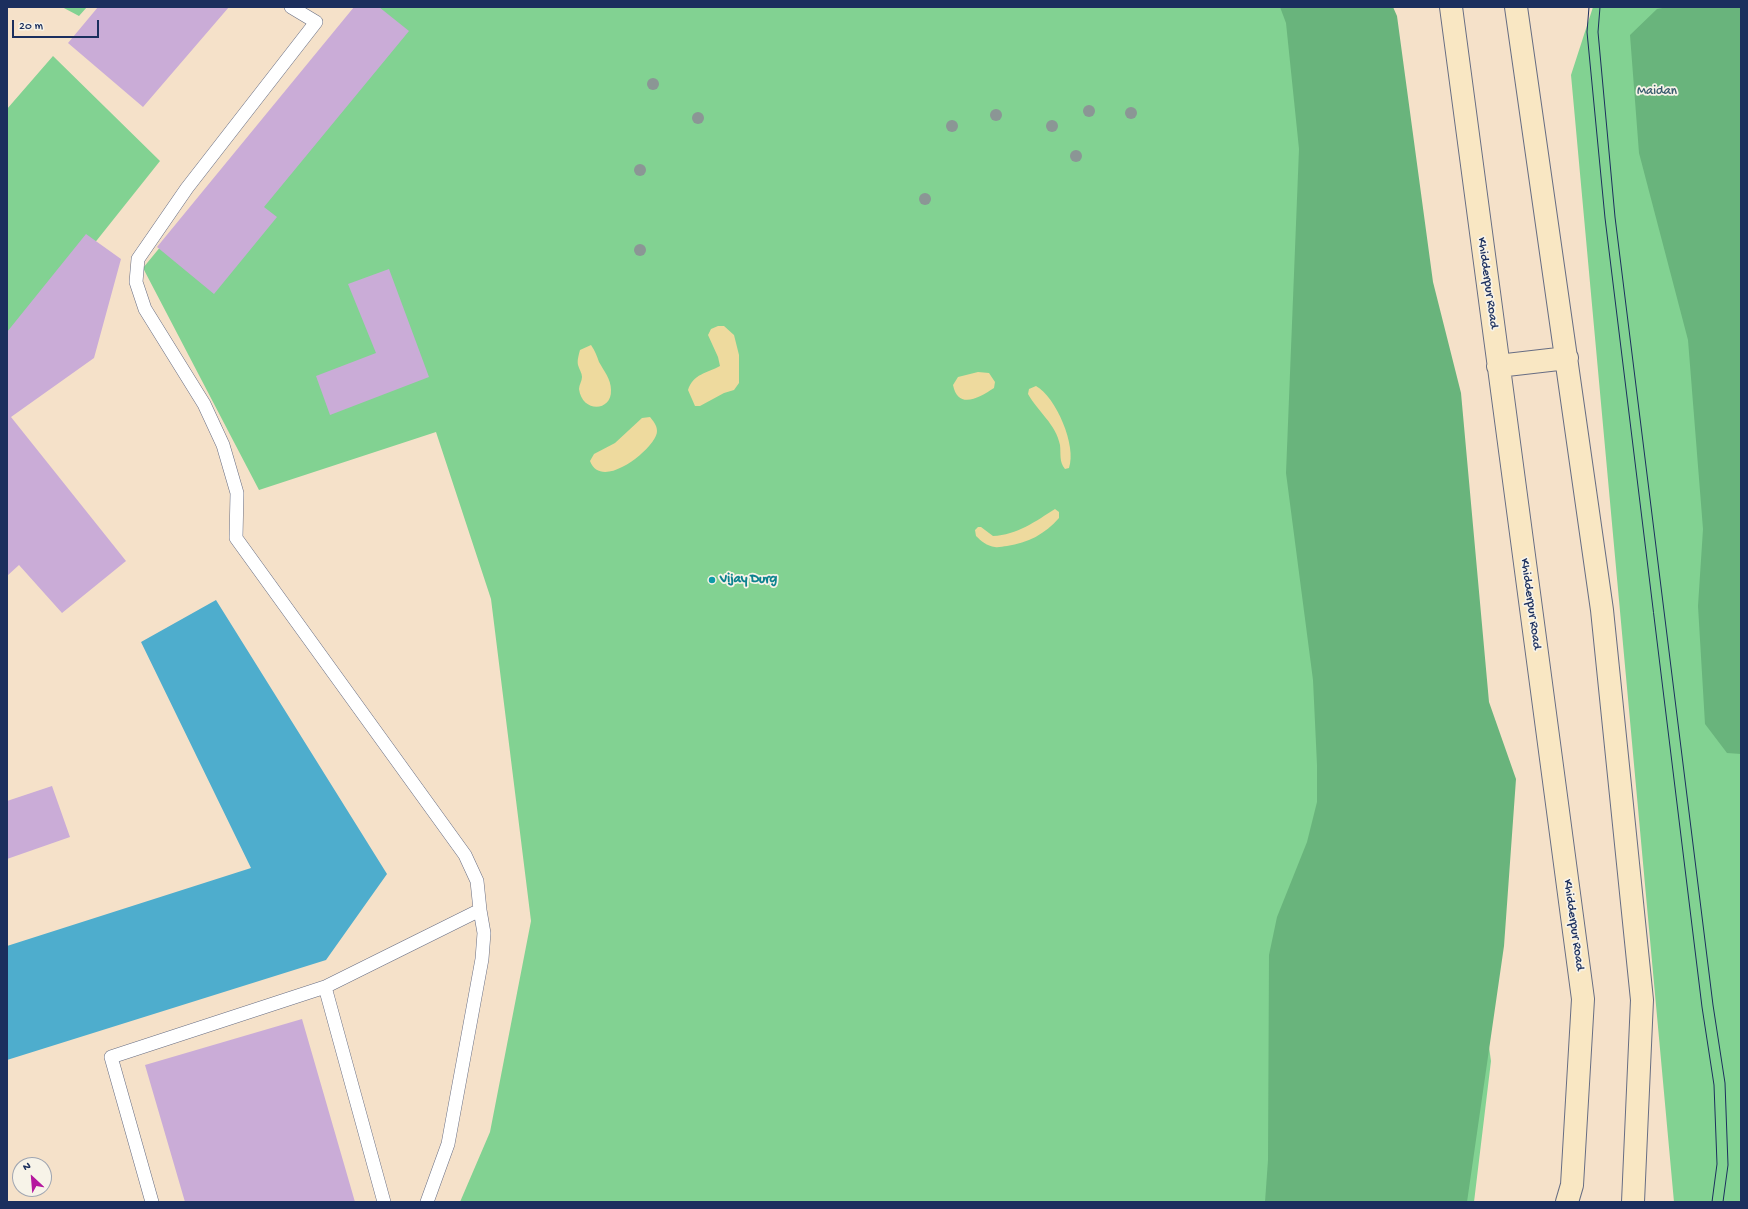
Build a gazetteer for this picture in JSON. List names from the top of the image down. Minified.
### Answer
{"streets":{"main road":["Khidderpur Road"]},"parks":["Maidan"],"places":["Vijay Durg"],"scale_bar":"20 m","north":"top left"}
